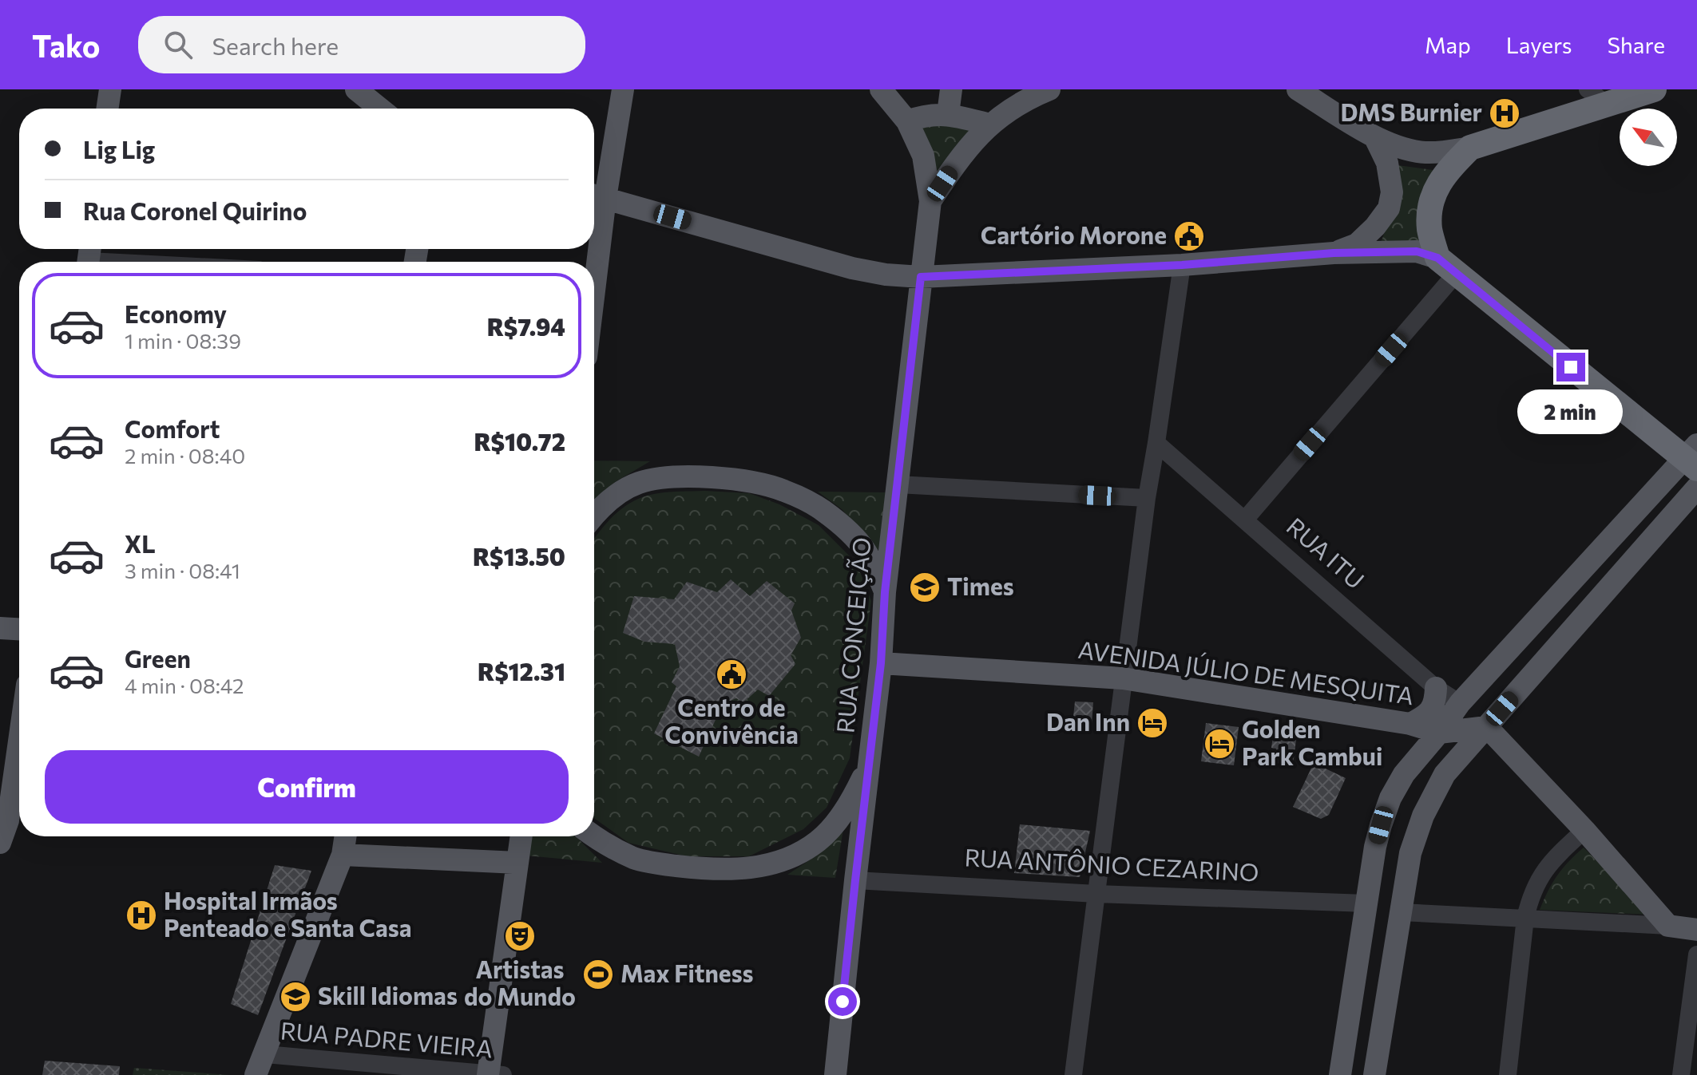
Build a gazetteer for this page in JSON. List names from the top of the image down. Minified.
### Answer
{"streets":{"main road":["RUA CONCEIÇÃO","AVENIDA JÚLIO DE MESQUITA"],"street":["RUA ITU","RUA ANTÔNIO CEZARINO","RUA PADRE VIEIRA"]},"crossings":[["RUA CONCEIÇÃO","AVENIDA JÚLIO DE MESQUITA"],["RUA CONCEIÇÃO","RUA ANTÔNIO CEZARINO"]],"places":{"hospital":["DMS Burnier","Hospital Irmãos Penteado e Santa Casa"],"public building":["Cartório Morone","Centro de Convivência"],"school or university":["Times","Skill Idiomas"],"hotel":["Dan Inn","Golden Park Cambui"],"theatre":["Artistas do Mundo"],"sports":["Max Fitness"]},"north":"top left","page":{"header":"Tako","search":"Search here","nav":["Map","Layers","Share"],"banner":["Lig Lig","Rua Coronel Quirino"],"list":[{"name":"Economy","note":"1 min · 08:39","value":"R$7.94"},{"name":"Comfort","note":"2 min · 08:40","value":"R$10.72"},{"name":"XL","note":"3 min · 08:41","value":"R$13.50"},{"name":"Green","note":"4 min · 08:42","value":"R$12.31"}],"bubble":"2 min","buttons":"Confirm"}}
